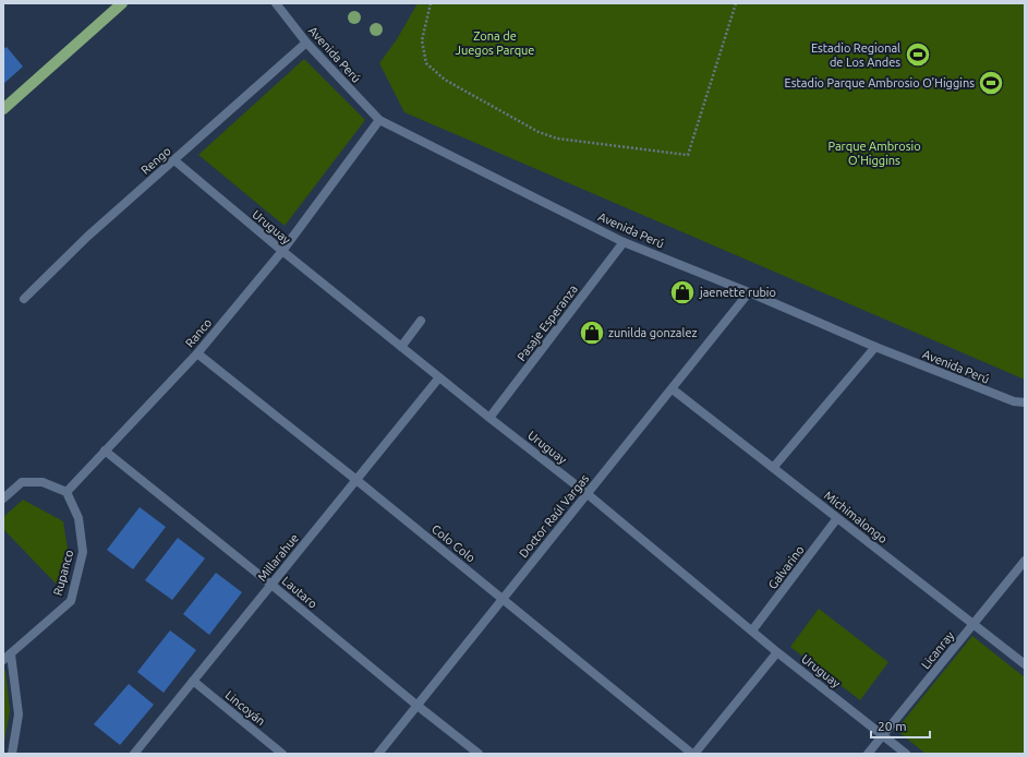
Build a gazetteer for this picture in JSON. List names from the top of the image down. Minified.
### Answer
{"streets":{"street":["Avenida Perú","Rengo","Uruguay","Pasaje Esperanza","Ranco","Doctor Raúl Vargas","Michimalongo","Colo Colo","Millarahue","Galvarino","Rupanco","Lautaro","Licanray","Lincoyán"]},"crossings":[["Avenida Perú","Rengo"],["Avenida Perú","Pasaje Esperanza"],["Avenida Perú","Ranco"],["Avenida Perú","Doctor Raúl Vargas"],["Rengo","Uruguay"],["Uruguay","Pasaje Esperanza"],["Uruguay","Ranco"],["Uruguay","Doctor Raúl Vargas"],["Uruguay","Millarahue"],["Uruguay","Galvarino"],["Uruguay","Licanray"],["Ranco","Colo Colo"],["Ranco","Rupanco"],["Ranco","Lautaro"],["Doctor Raúl Vargas","Michimalongo"],["Doctor Raúl Vargas","Colo Colo"],["Doctor Raúl Vargas","Lautaro"],["Michimalongo","Galvarino"],["Michimalongo","Licanray"],["Colo Colo","Millarahue"],["Millarahue","Lautaro"],["Millarahue","Lincoyán"]],"parks":["Zona de Juegos Parque","Parque Ambrosio O'Higgins"],"places":{"sports":["Estadio Regional de Los Andes","Estadio Parque Ambrosio O'Higgins"],"shop":["jaenette rubio","zunilda gonzalez"]},"scale_bar":"20 m"}
